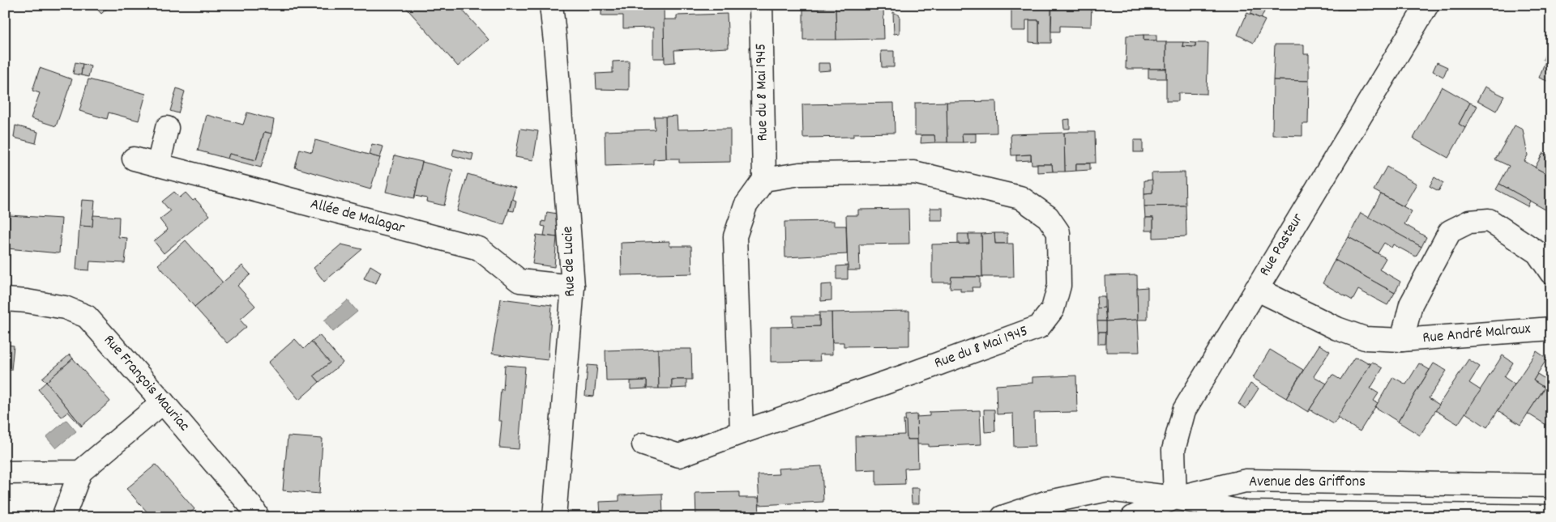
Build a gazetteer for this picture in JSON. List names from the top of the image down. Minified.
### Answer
{"streets":{"street":["Rue du 8 Mai 1945","Allée de Malagar","Rue Pasteur","Rue de Lucie","Rue André Malraux","Rue François Mauriac","Avenue des Griffons"]},"crossings":[["Allée de Malagar","Rue de Lucie"],["Rue Pasteur","Rue André Malraux"],["Rue Pasteur","Avenue des Griffons"]]}
